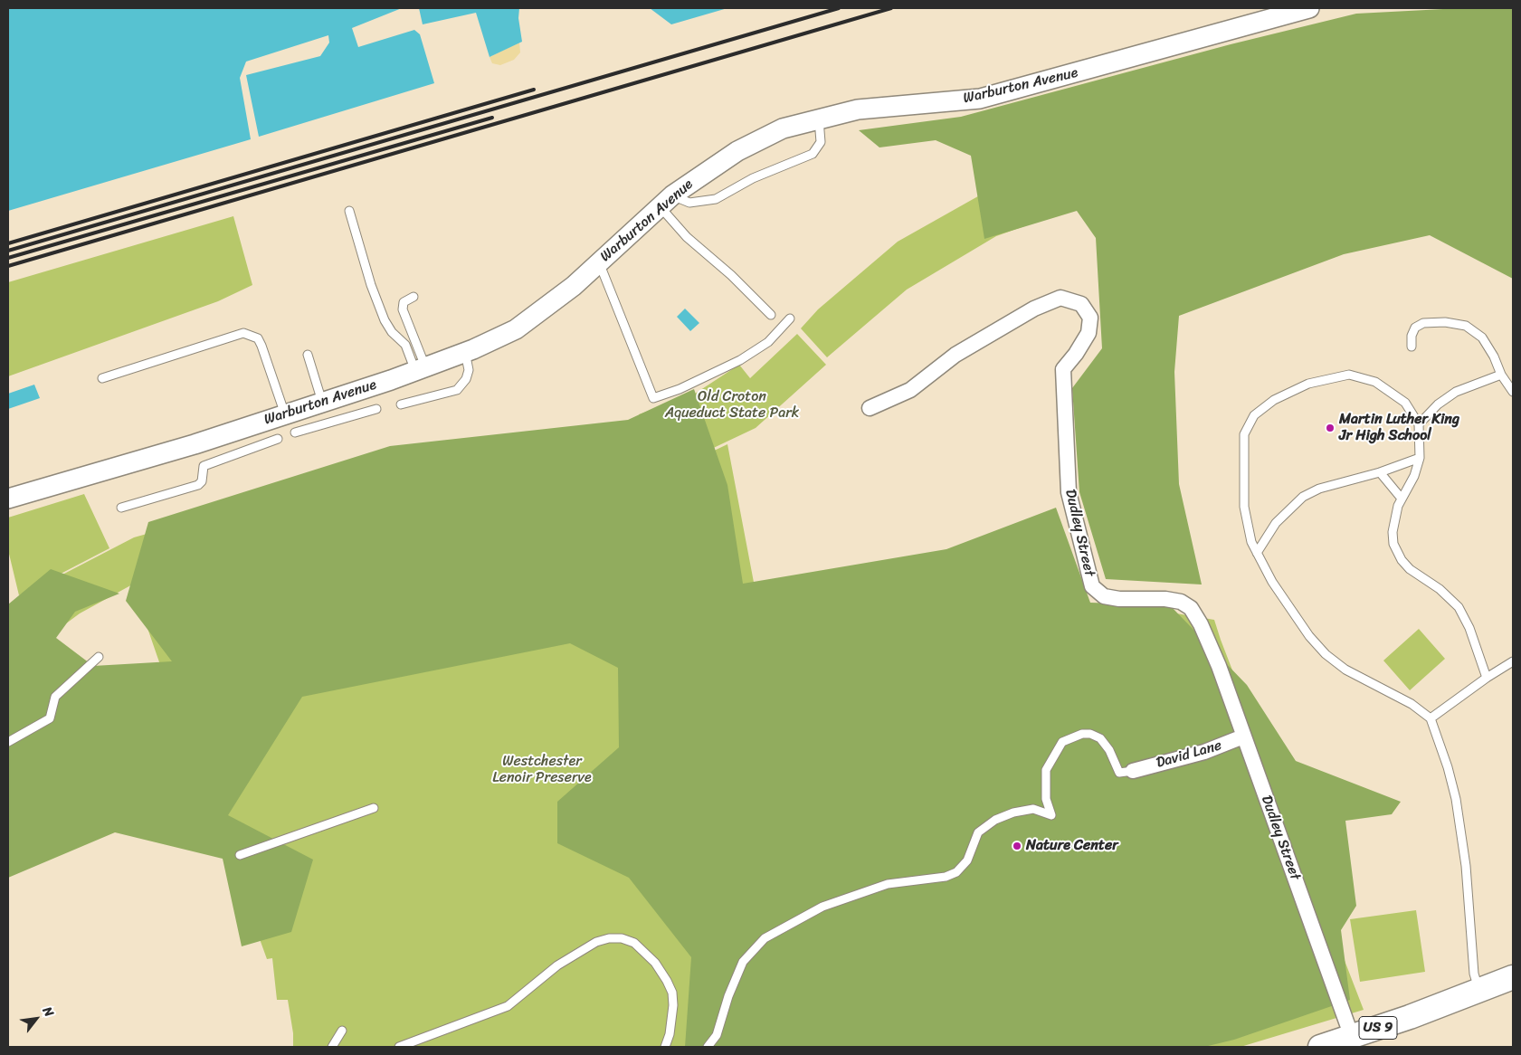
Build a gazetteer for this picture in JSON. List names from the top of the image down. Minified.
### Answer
{"streets":{"main road":["US 9"],"street":["Warburton Avenue","Dudley Street","David Lane"]},"crossings":[["Dudley Street","David Lane"],["Dudley Street","US 9"]],"parks":["Old Croton Aqueduct State Park","Westchester Lenoir Preserve"],"places":["Martin Luther King Jr High School","Nature Center"],"north":"top right"}
